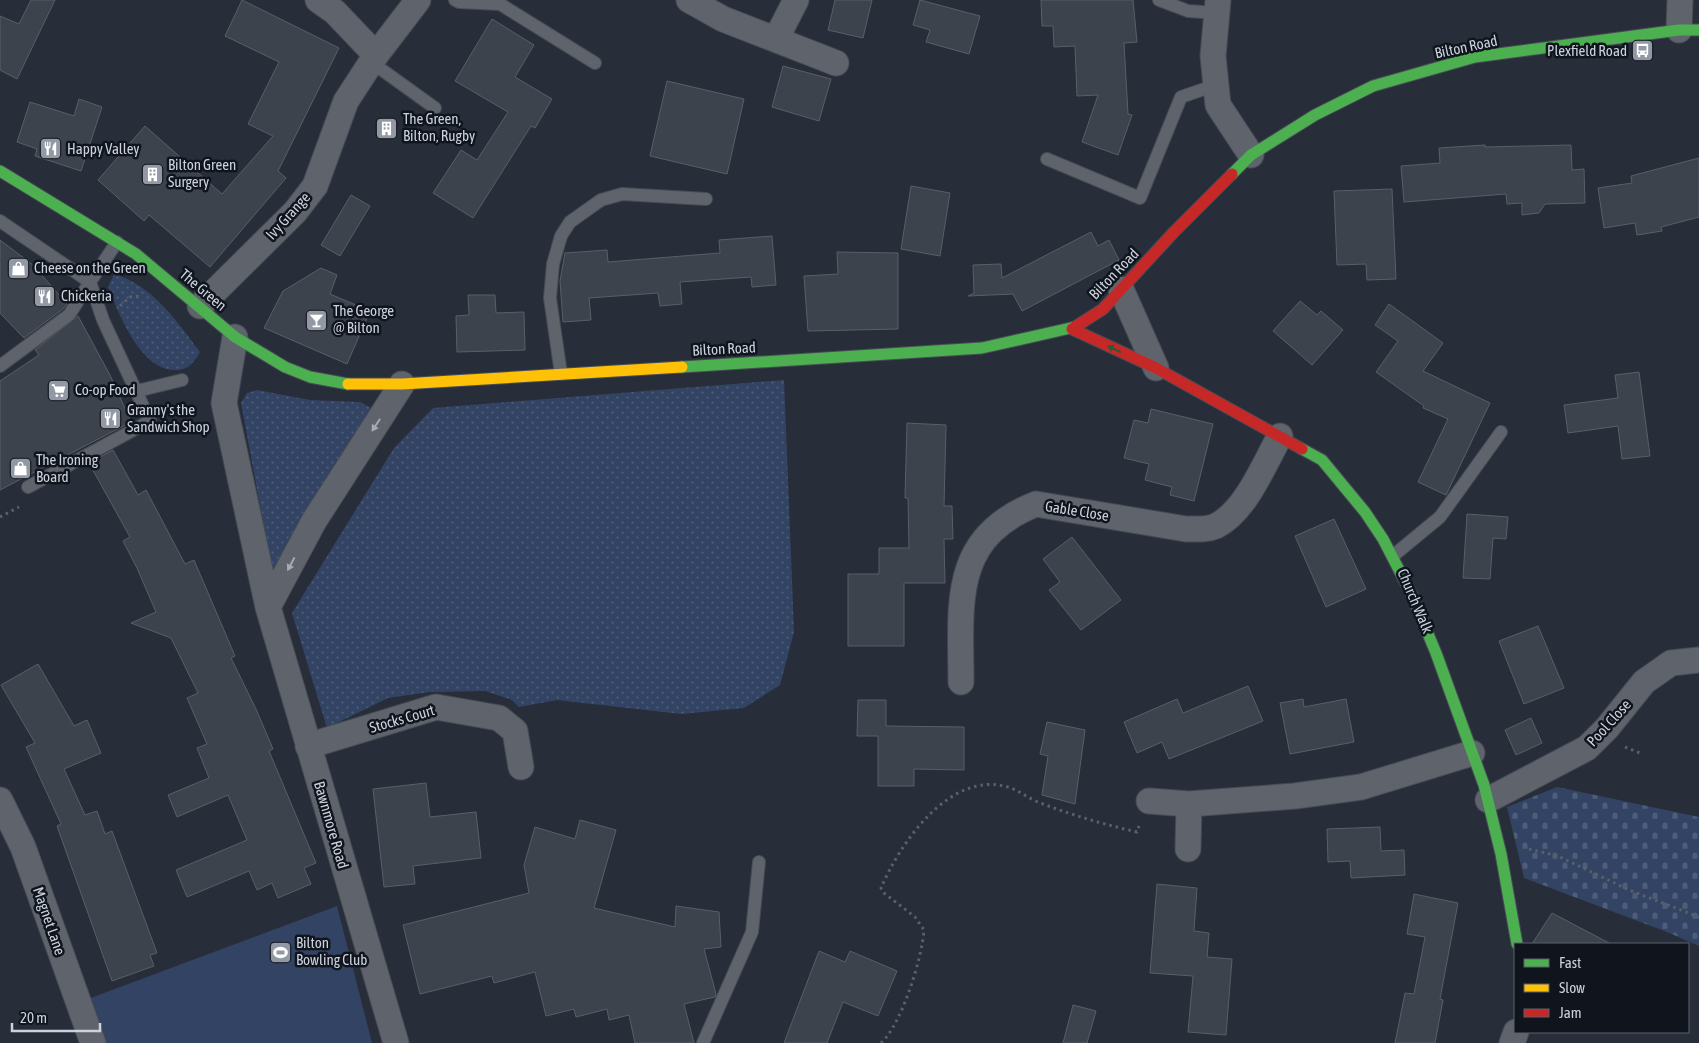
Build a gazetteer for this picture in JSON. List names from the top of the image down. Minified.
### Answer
{"streets":{"main road":["Bilton Road","The Green","Church Walk"],"street":["Ivy Grange","Gable Close","Stocks Court","Pool Close","Bawnmore Road","Magnet Lane"]},"crossings":[["Bilton Road","The Green"],["Bilton Road","Church Walk"],["Ivy Grange","The Green"],["The Green","Bawnmore Road"],["Gable Close","Church Walk"],["Church Walk","Pool Close"],["Stocks Court","Bawnmore Road"]],"places":{"bus stop":["Plexfield Road"],"building":["The Green, Bilton, Rugby","Bilton Green Surgery"],"restaurant":["Happy Valley","Chickeria","Granny's the Sandwich Shop"],"shop":["Cheese on the Green","The Ironing Board"],"bar":["The George @ Bilton"],"supermarket":["Co-op Food"],"sports":["Bilton Bowling Club"]},"legend":["Fast","Slow","Jam"],"scale_bar":"20 m"}
